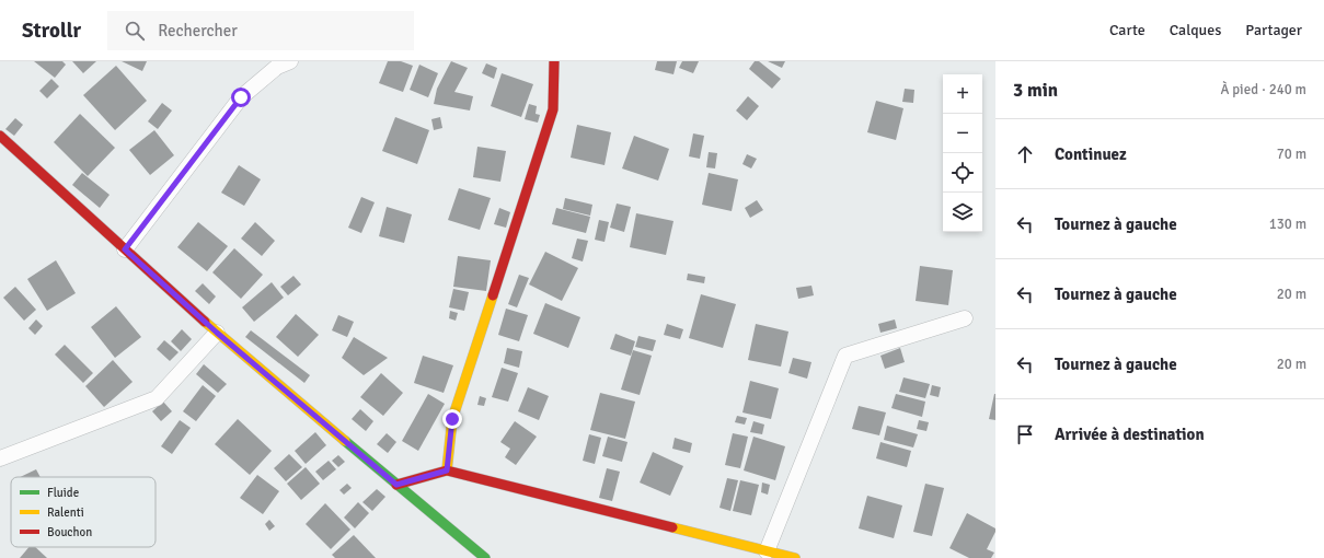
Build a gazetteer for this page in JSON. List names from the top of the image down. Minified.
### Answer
{"legend":["Fluide","Ralenti","Bouchon"],"page":{"header":"Strollr","search":"Rechercher","nav":["Carte","Calques","Partager"],"heading":["3 min","À pied · 240 m"],"map_buttons":["+","−"],"list":[["Continuez","70 m"],["Tournez à gauche","130 m"],["Tournez à gauche","20 m"],["Tournez à gauche","20 m"],"Arrivée à destination"]}}
